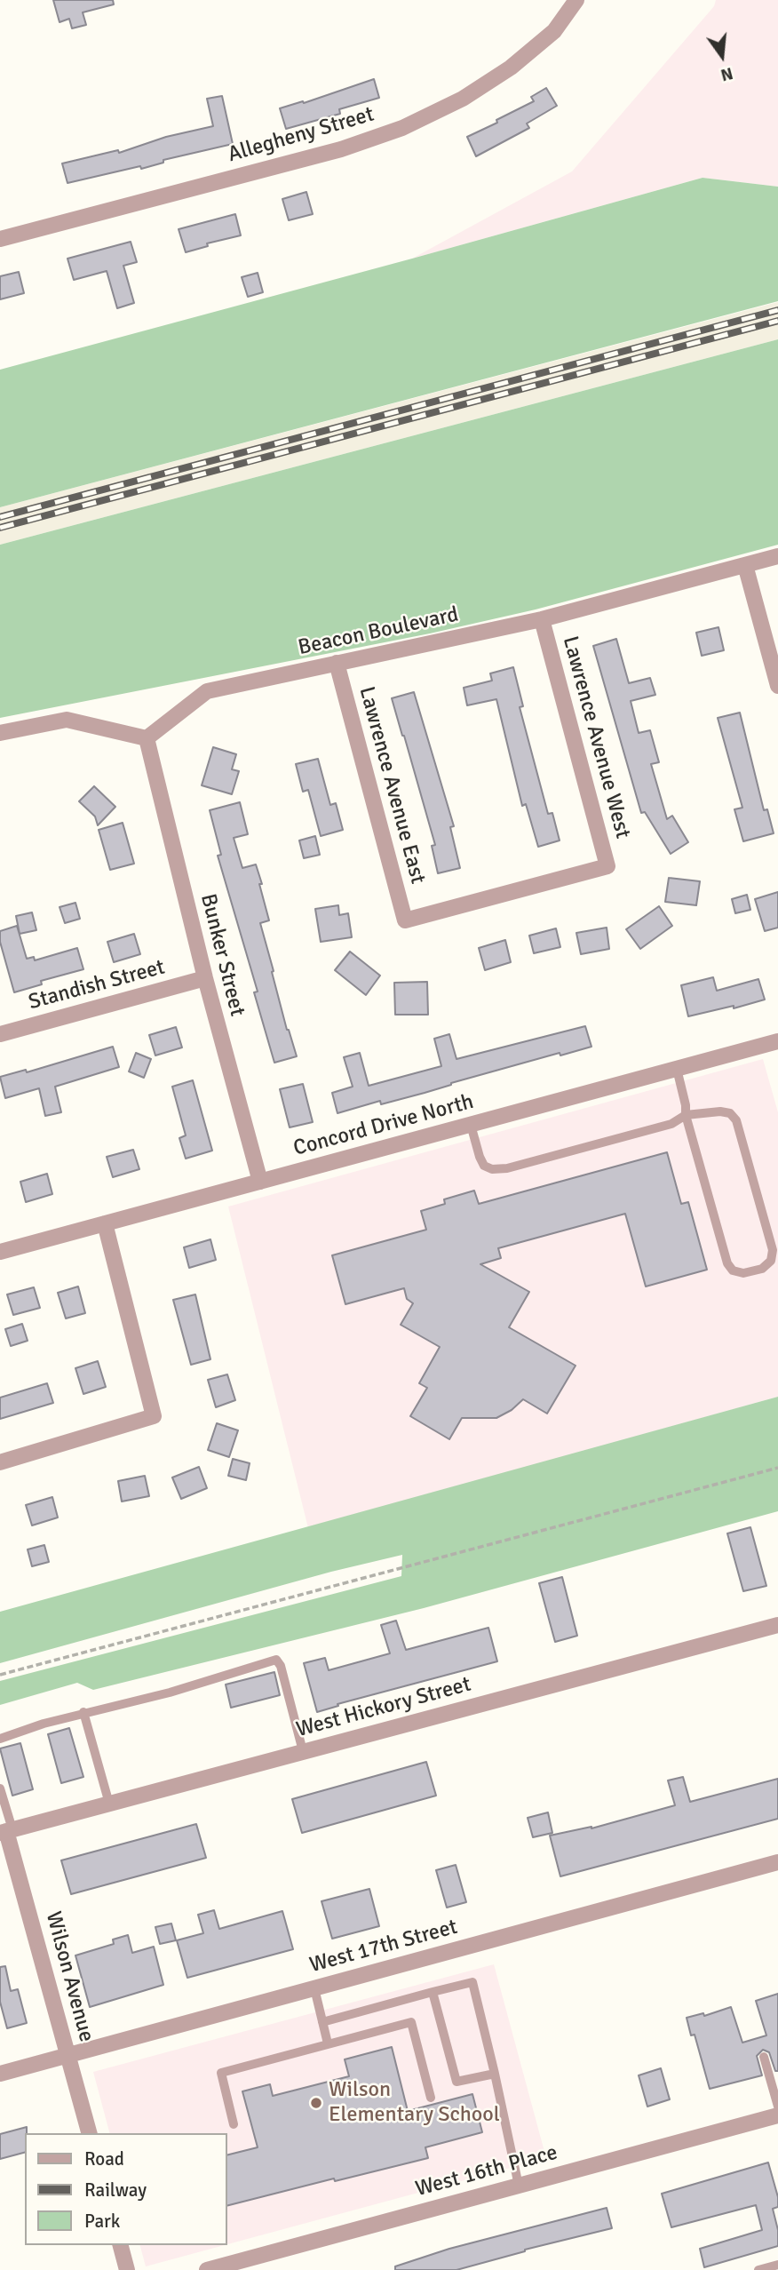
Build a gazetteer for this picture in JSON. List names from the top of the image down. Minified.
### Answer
{"streets":{"street":["Allegheny Street","Beacon Boulevard","Lawrence Avenue West","Lawrence Avenue East","Bunker Street","Standish Street","Concord Drive North","West Hickory Street","West 17th Street","Wilson Avenue","West 16th Place"]},"crossings":[["Beacon Boulevard","Lawrence Avenue West"],["Beacon Boulevard","Lawrence Avenue East"],["Beacon Boulevard","Bunker Street"],["Lawrence Avenue West","Lawrence Avenue East"],["Bunker Street","Standish Street"],["Bunker Street","Concord Drive North"],["West Hickory Street","Wilson Avenue"],["West 17th Street","Wilson Avenue"]],"places":["Wilson Elementary School"],"legend":["Road","Railway","Park"],"north":"bottom"}
